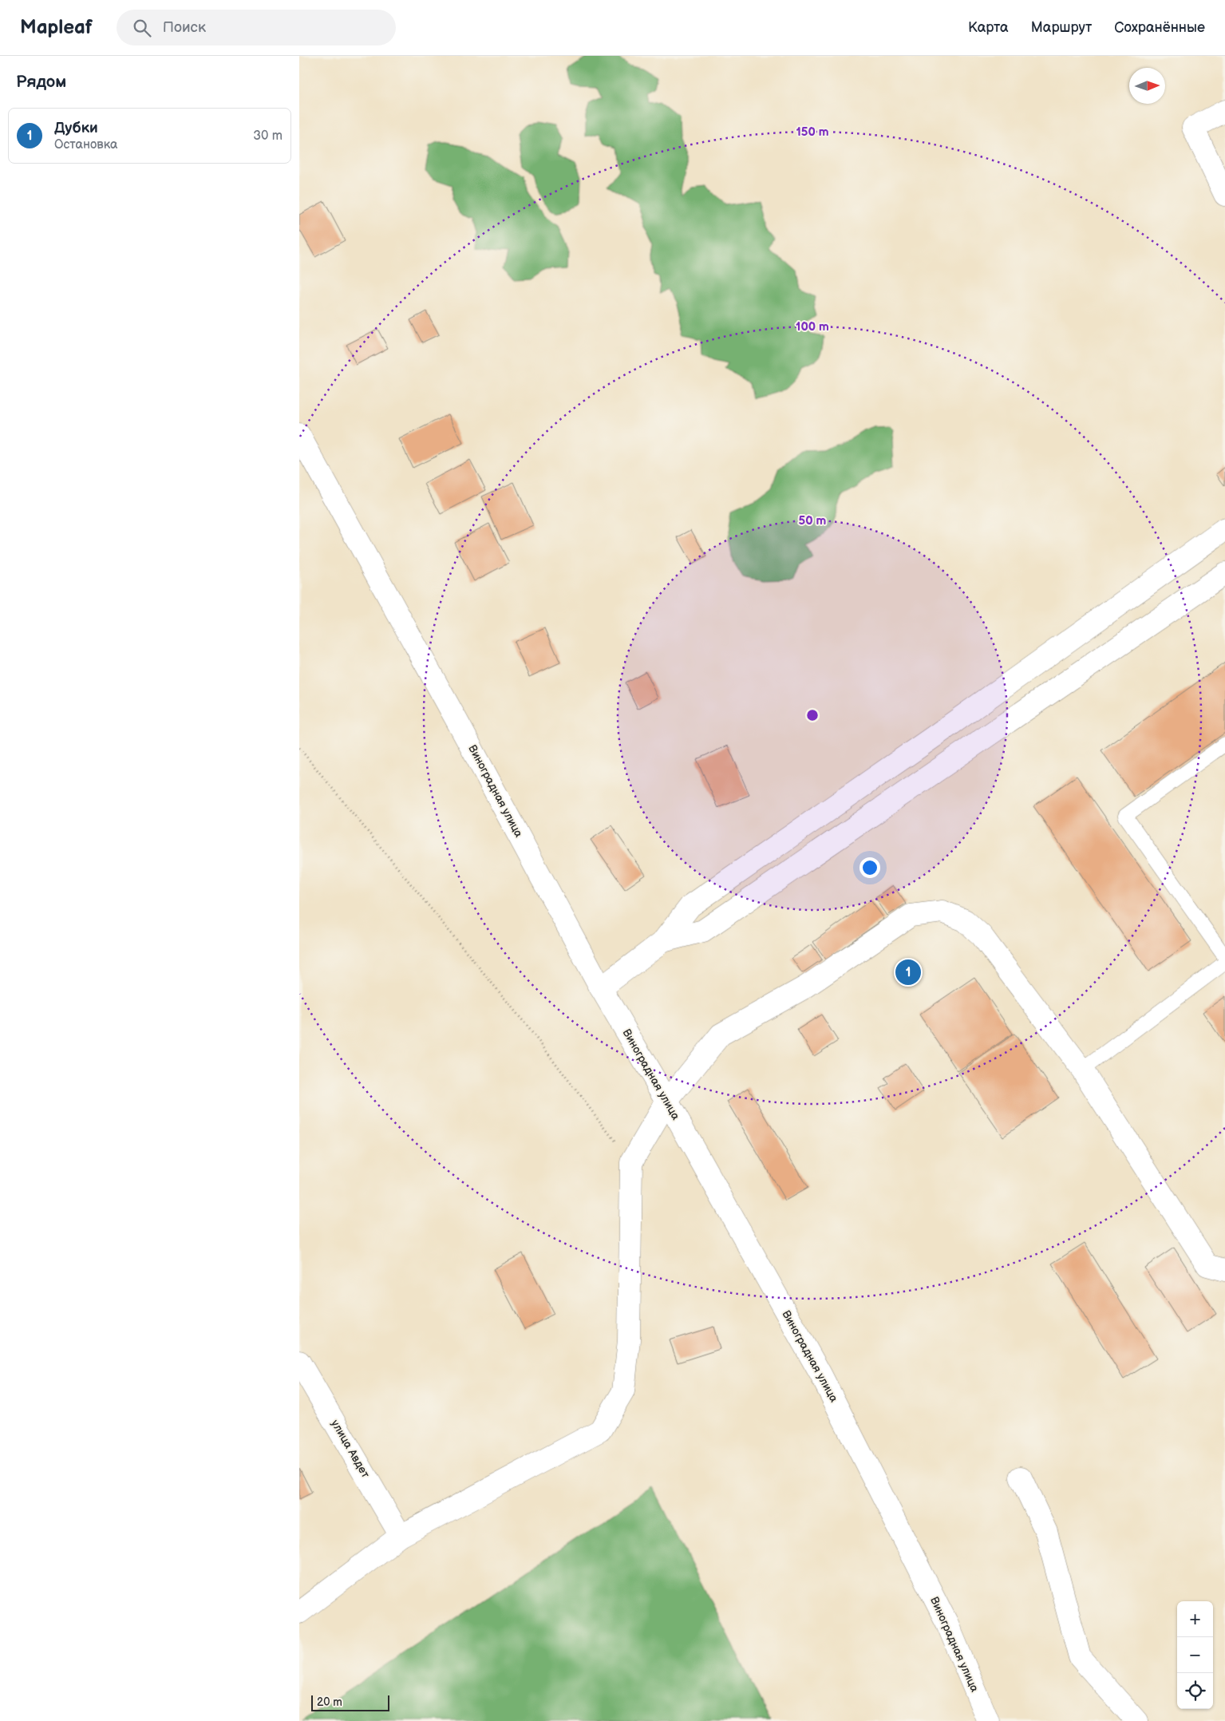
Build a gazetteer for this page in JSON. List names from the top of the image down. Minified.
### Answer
{"streets":{"street":["Виноградная улица","улица Авдет"]},"scale_bar":"20 m","north":"right","page":{"header":"Mapleaf","search":"Поиск","nav":["Карта","Маршрут","Сохранённые"],"heading":"Рядом","list":[{"mark":"1","name":"Дубки","note":"Остановка","value":"30 m"}],"pins":"1","map_buttons":["+","−"],"scale":"20 m"},"rings":["150 m","100 m","50 m"]}
